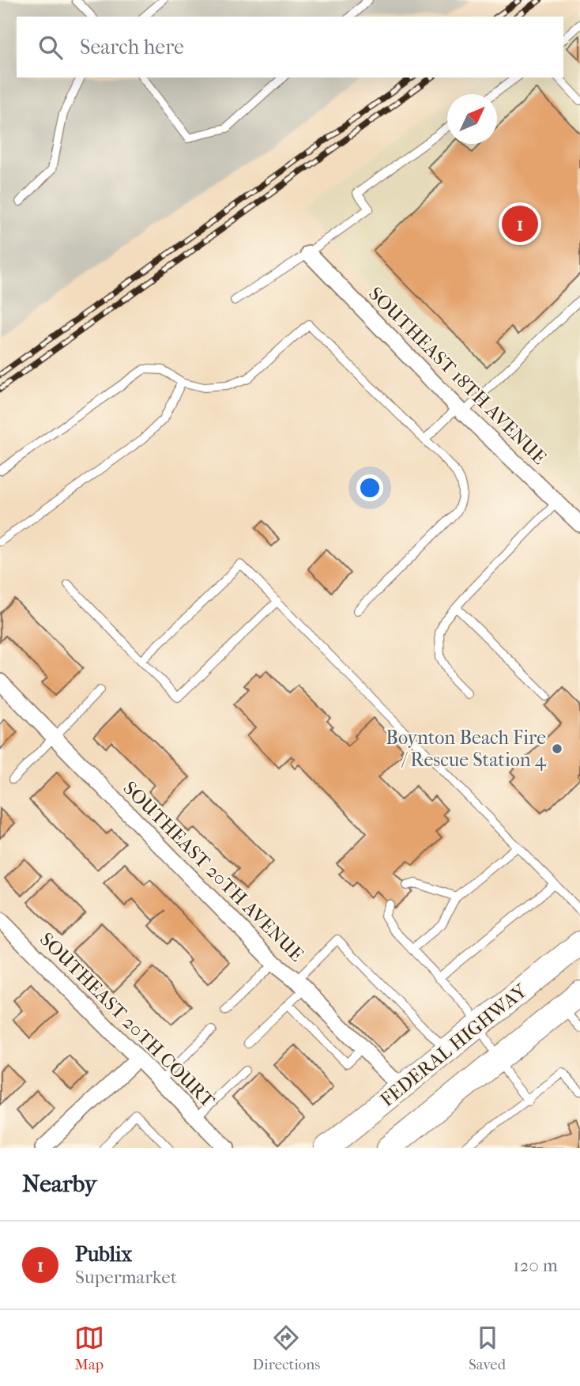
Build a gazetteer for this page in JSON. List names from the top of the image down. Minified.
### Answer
{"streets":{"main road":["FEDERAL HIGHWAY"],"street":["SOUTHEAST 18TH AVENUE","SOUTHEAST 20TH AVENUE","SOUTHEAST 20TH COURT"]},"crossings":[["SOUTHEAST 20TH AVENUE","FEDERAL HIGHWAY"]],"places":["Boynton Beach Fire / Rescue Station 4"],"north":"top right","page":{"search":"Search here","pins":"1","heading":"Nearby","list":[{"mark":"1","name":"Publix","note":"Supermarket","value":"120 m"}],"nav":["Map","Directions","Saved"]}}
